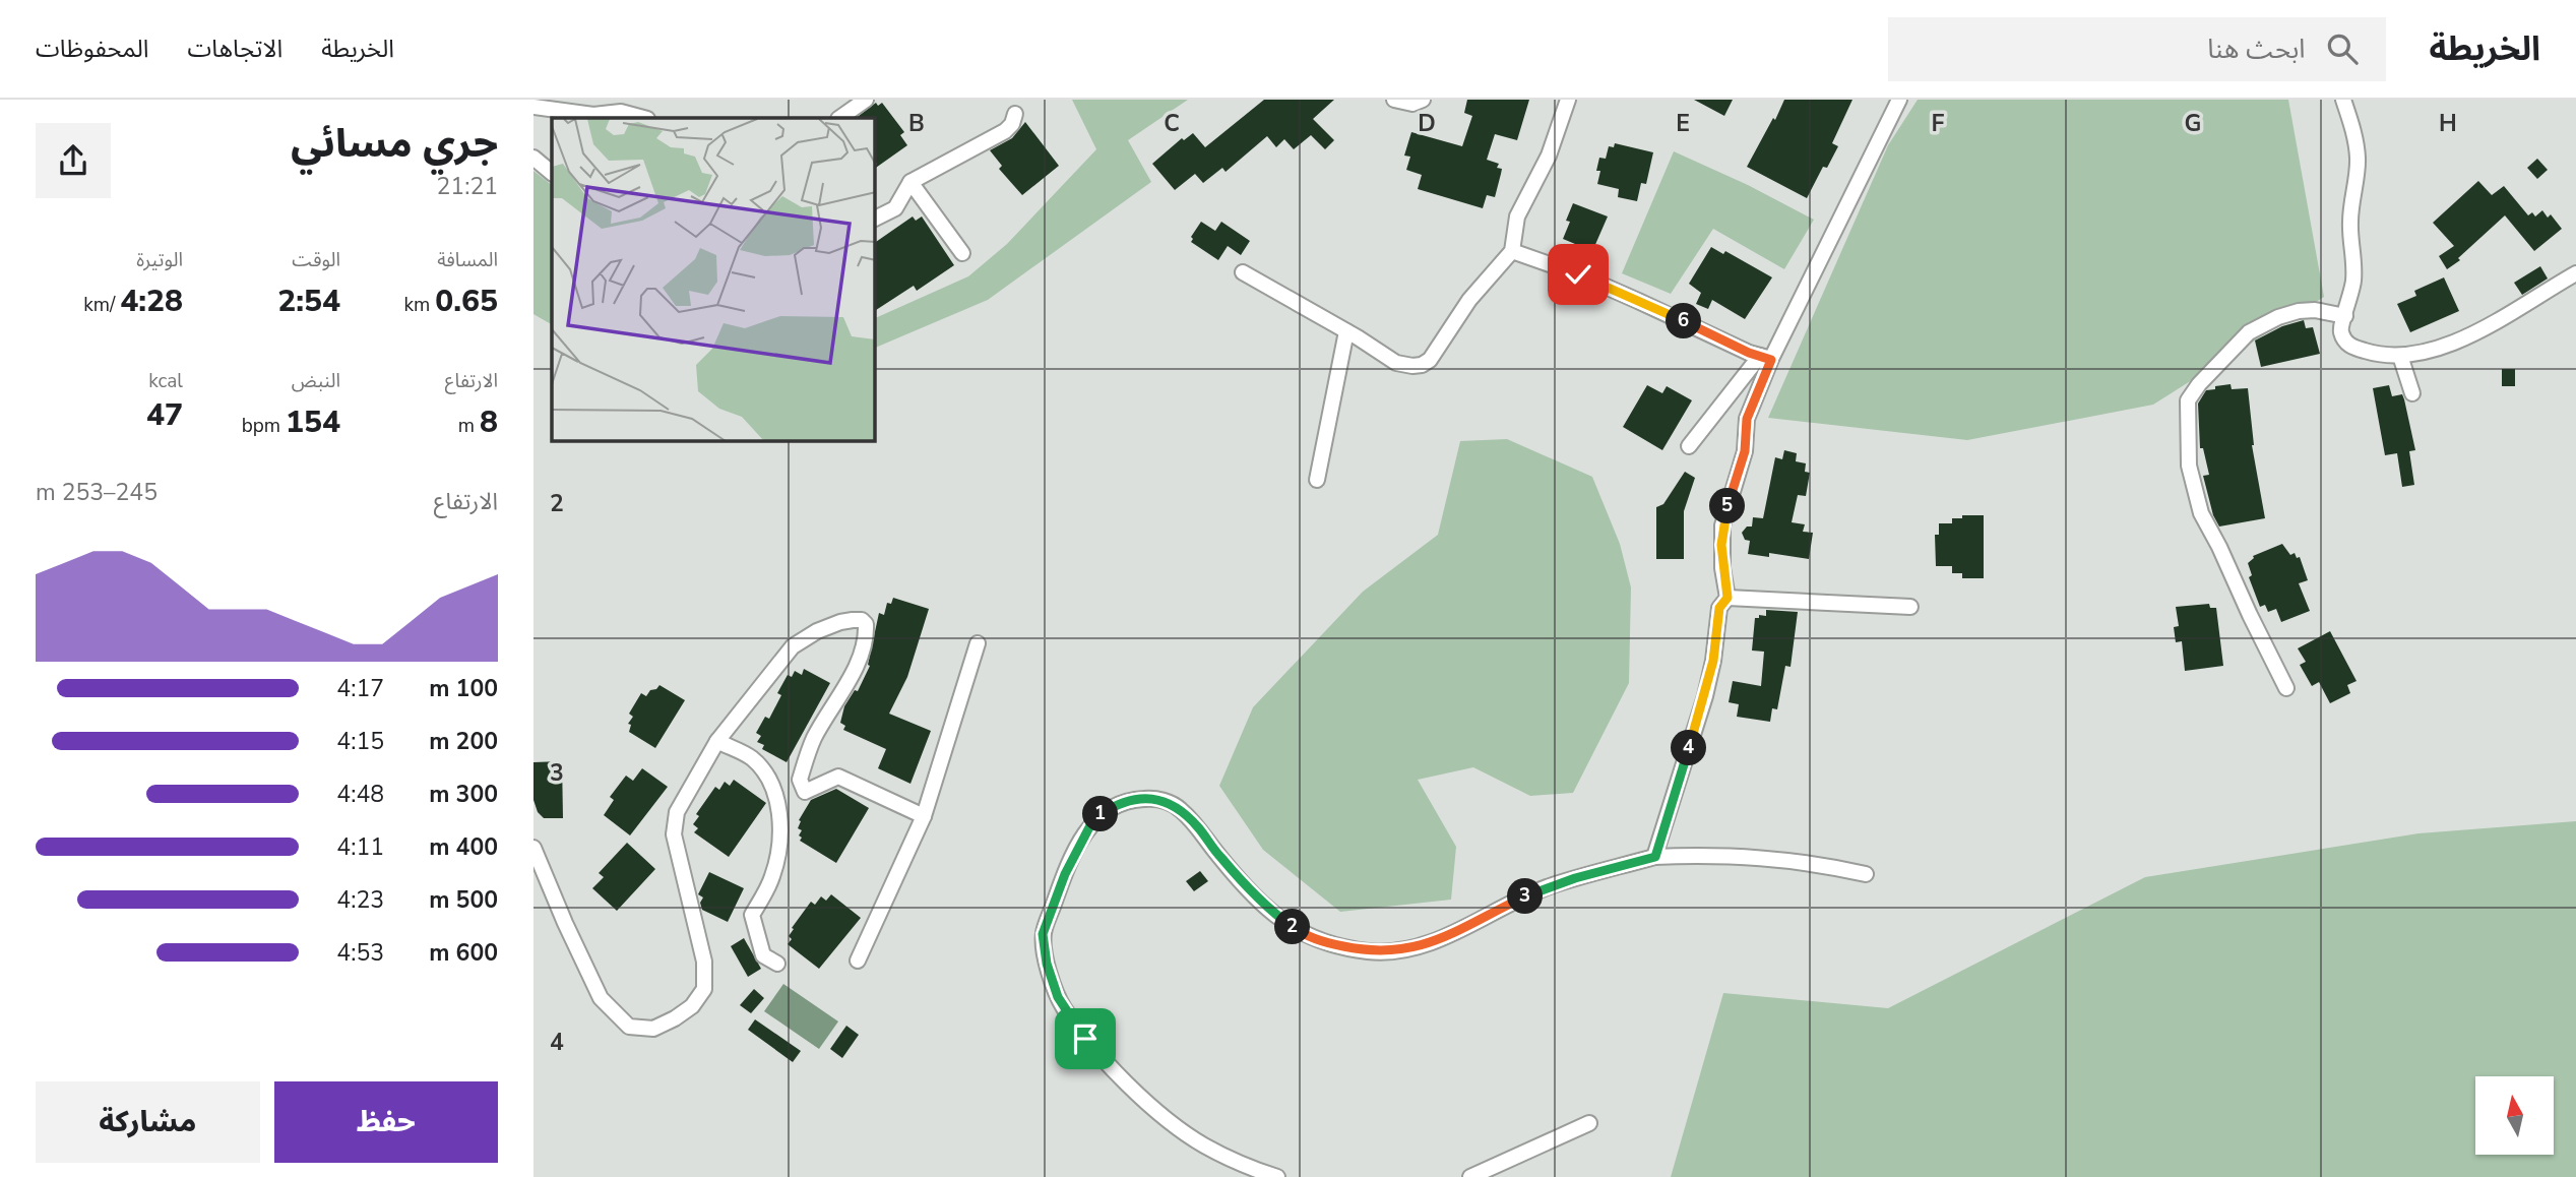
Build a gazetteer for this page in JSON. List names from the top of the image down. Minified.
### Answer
{"north":"top","page":{"header":"الخريطة","search":"ابحث هنا","nav":["الخريطة","الاتجاهات","المحفوظات"],"heading":["جري مسائي","21:21"],"stats":[["المسافة","0.65 km"],["الوقت","2:54"],["الوتيرة","4:28 /km"],["الارتفاع","8 m"],["النبض","154 bpm"],["kcal","47"]],"pins":["6","5","4","1","3","2"],"chart":["الارتفاع","245–253 m"],"list":[{"name":"100 m","note":"4:17"},{"name":"200 m","note":"4:15"},{"name":"300 m","note":"4:48"},{"name":"400 m","note":"4:11"},{"name":"500 m","note":"4:23"},{"name":"600 m","note":"4:53"}],"buttons":["حفظ","مشاركة"]},"grid":{"columns":["B","C","D","E","F","G","H"],"rows":["2","3","4"]}}
